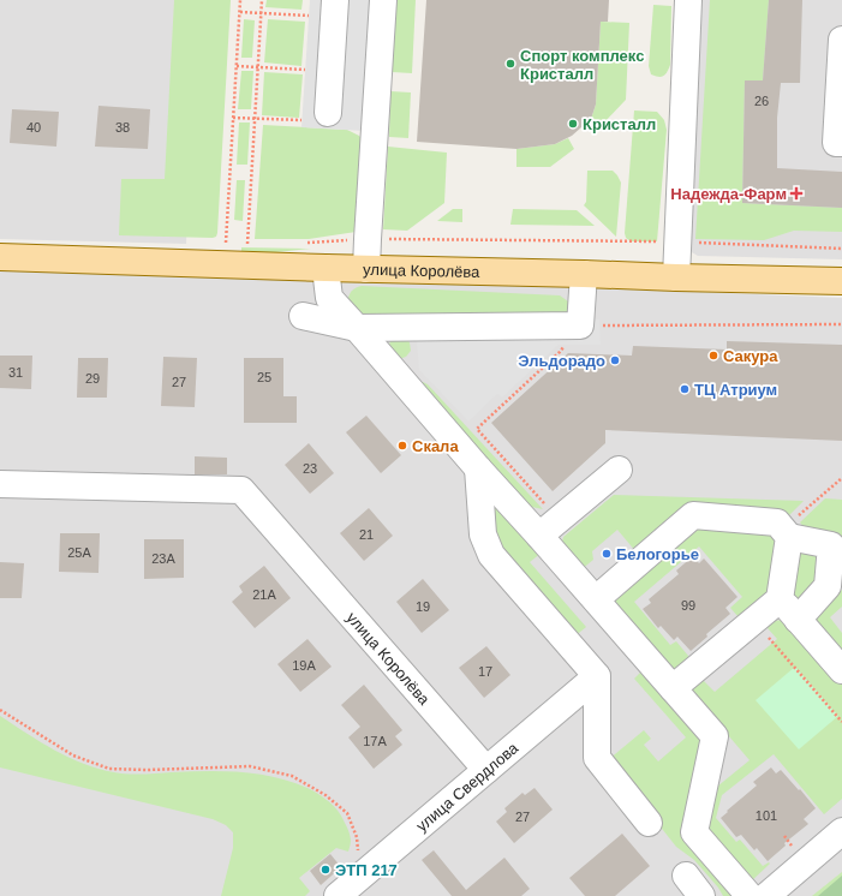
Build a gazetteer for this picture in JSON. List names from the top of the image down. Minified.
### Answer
{"streets":{"main road":["улица Королёва"],"street":["улица Свердлова"]},"crossings":[["улица Королёва","улица Свердлова"]],"places":{"other":["Спорт комплекс Кристалл","Кристалл","Сакура","Эльдорадо","ТЦ Атриум","Скала","Белогорье","ЭТП 217"],"health":["Надежда-Фарм"]},"house_numbers":["26","40","38","31","25","29","27","23","21","25А","23А","21А","99","19","19А","17","17А","101","27"]}
